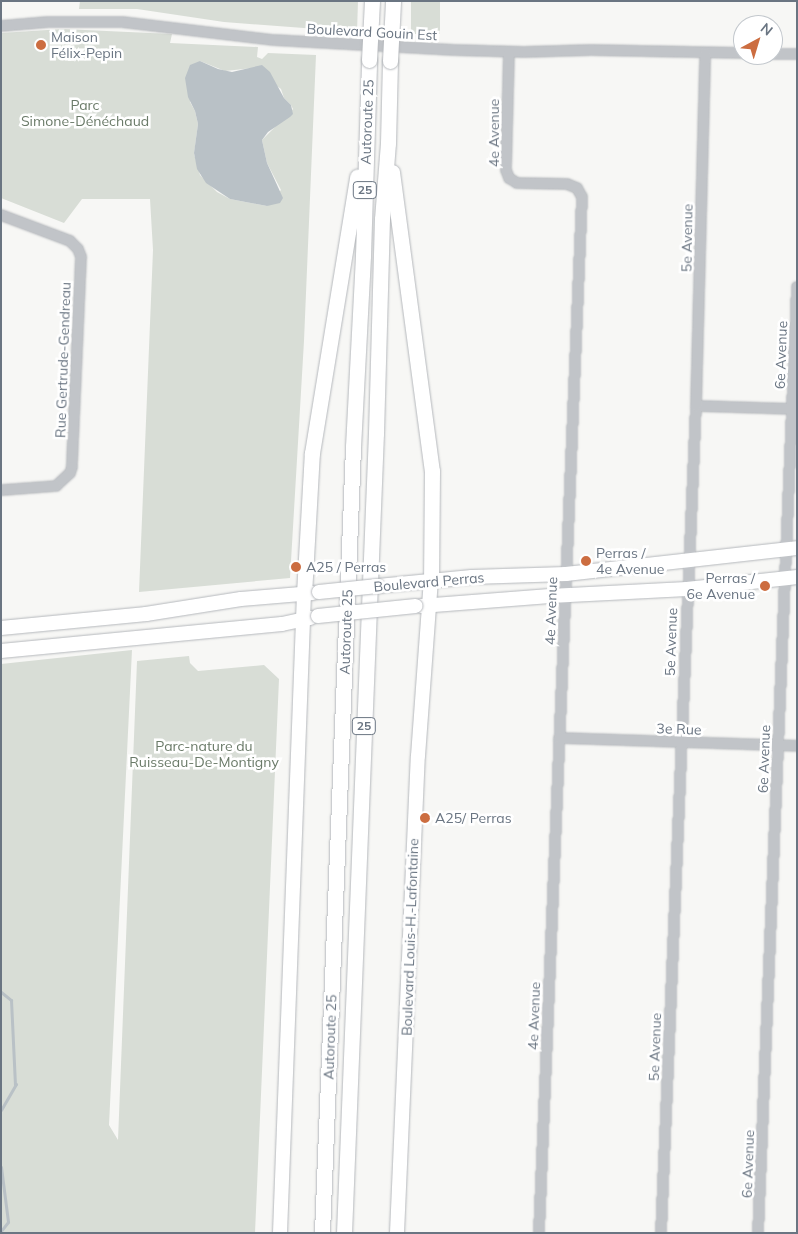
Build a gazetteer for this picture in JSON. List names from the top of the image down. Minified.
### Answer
{"streets":{"highway":["Autoroute 25","25"],"main road":["Boulevard Perras","Boulevard Louis-H.-Lafontaine"],"street":["Boulevard Gouin Est","4e Avenue","5e Avenue","6e Avenue","Rue Gertrude-Gendreau","3e Rue"]},"crossings":[["Boulevard Gouin Est","4e Avenue"],["Boulevard Gouin Est","5e Avenue"],["4e Avenue","Boulevard Perras"],["4e Avenue","3e Rue"],["5e Avenue","Boulevard Perras"],["5e Avenue","3e Rue"],["6e Avenue","Boulevard Perras"],["6e Avenue","3e Rue"],["Boulevard Perras","Boulevard Louis-H.-Lafontaine"]],"parks":["Parc Simone-Dénéchaud","Parc-nature du Ruisseau-De-Montigny"],"places":["Maison Félix-Pepin","Perras / 4e Avenue","A25 / Perras","Perras / 6e Avenue","A25/ Perras"],"north":"top right"}
